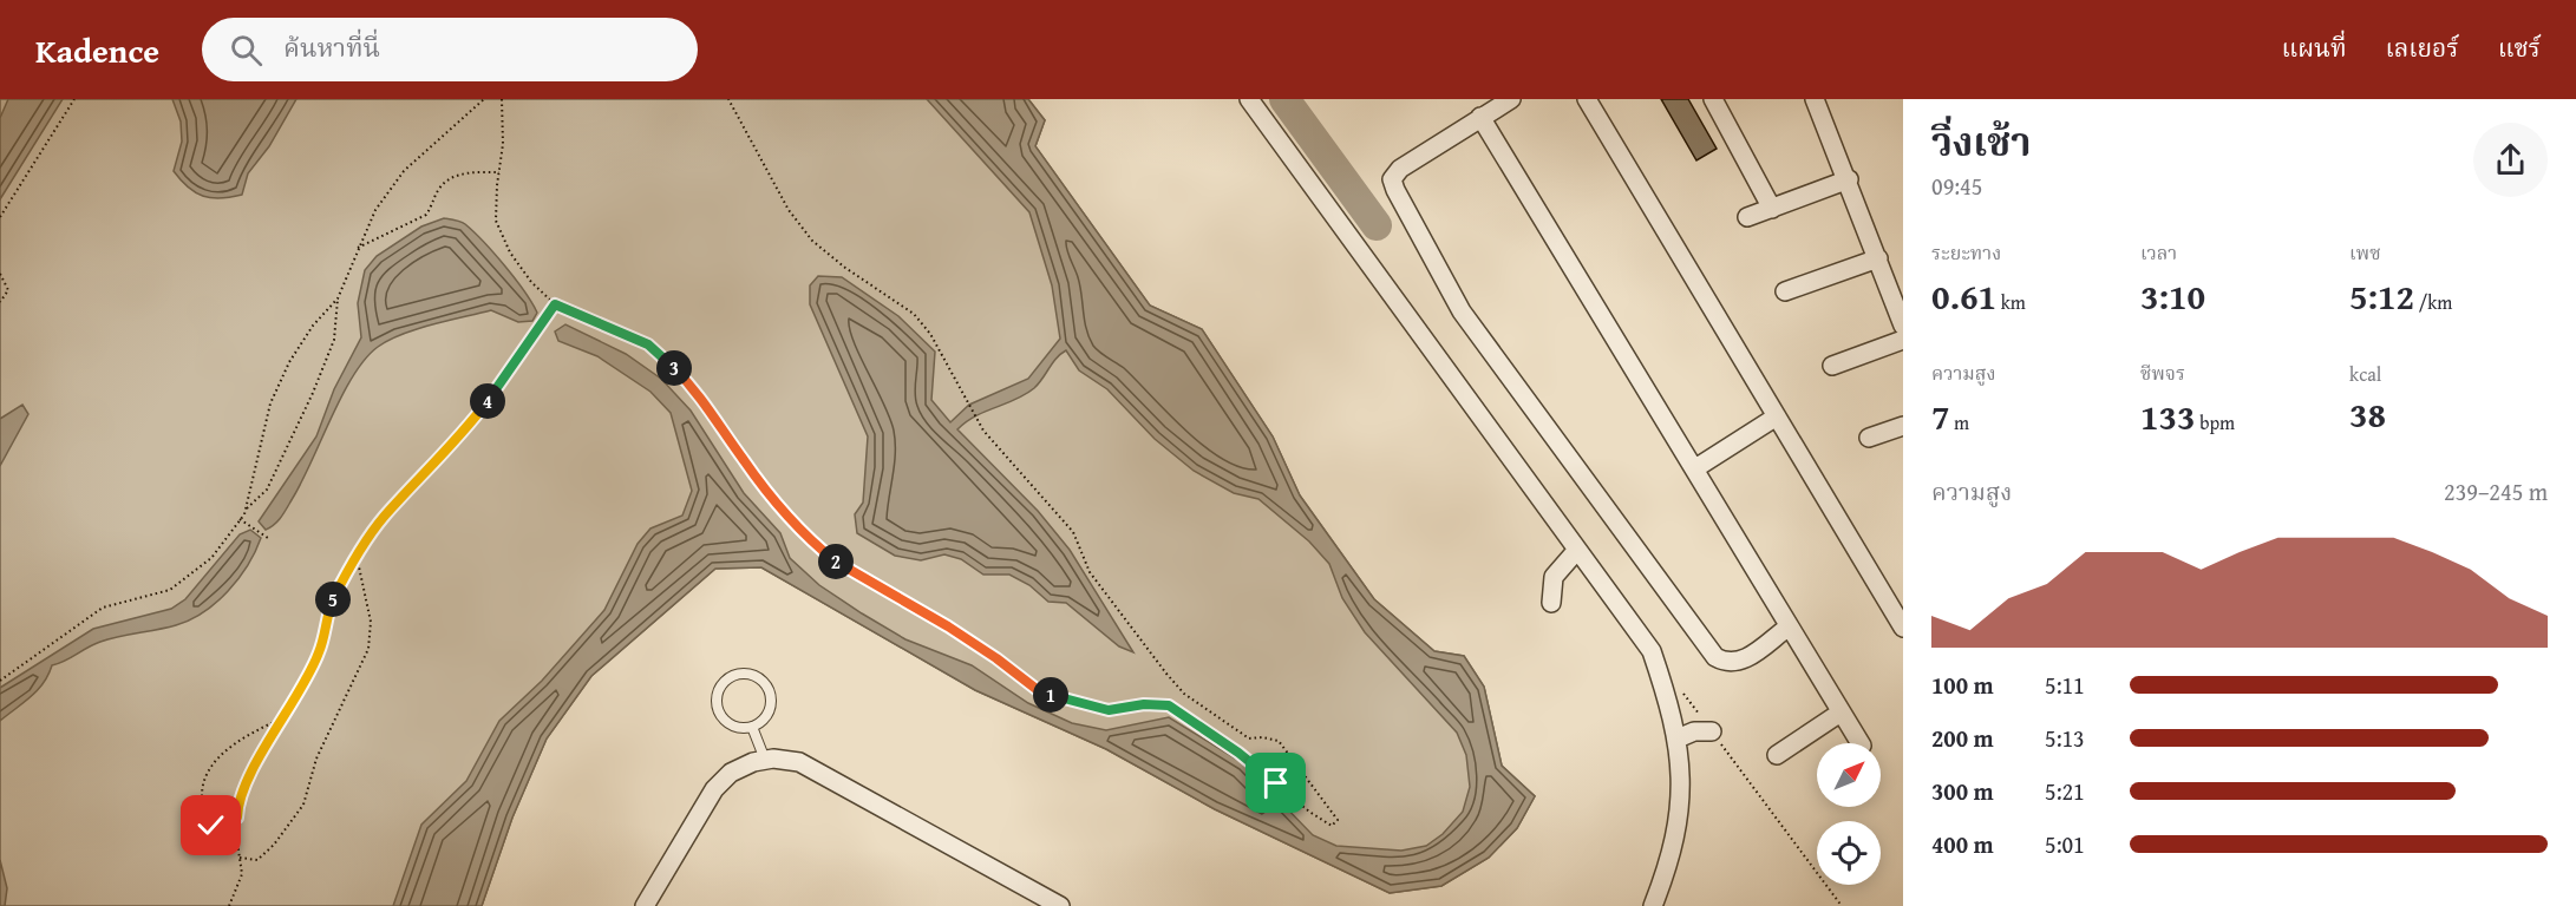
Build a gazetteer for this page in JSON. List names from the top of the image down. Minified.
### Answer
{"north":"top right","page":{"header":"Kadence","search":"ค้นหาที่นี่","nav":["แผนที่","เลเยอร์","แชร์"],"heading":["วิ่งเช้า","09:45"],"stats":[["ระยะทาง","0.61 km"],["เวลา","3:10"],["เพซ","5:12 /km"],["ความสูง","7 m"],["ชีพจร","133 bpm"],["kcal","38"]],"pins":["3","4","2","5","1"],"chart":["ความสูง","239–245 m"],"list":[{"name":"100 m","note":"5:11"},{"name":"200 m","note":"5:13"},{"name":"300 m","note":"5:21"},{"name":"400 m","note":"5:01"}]}}
